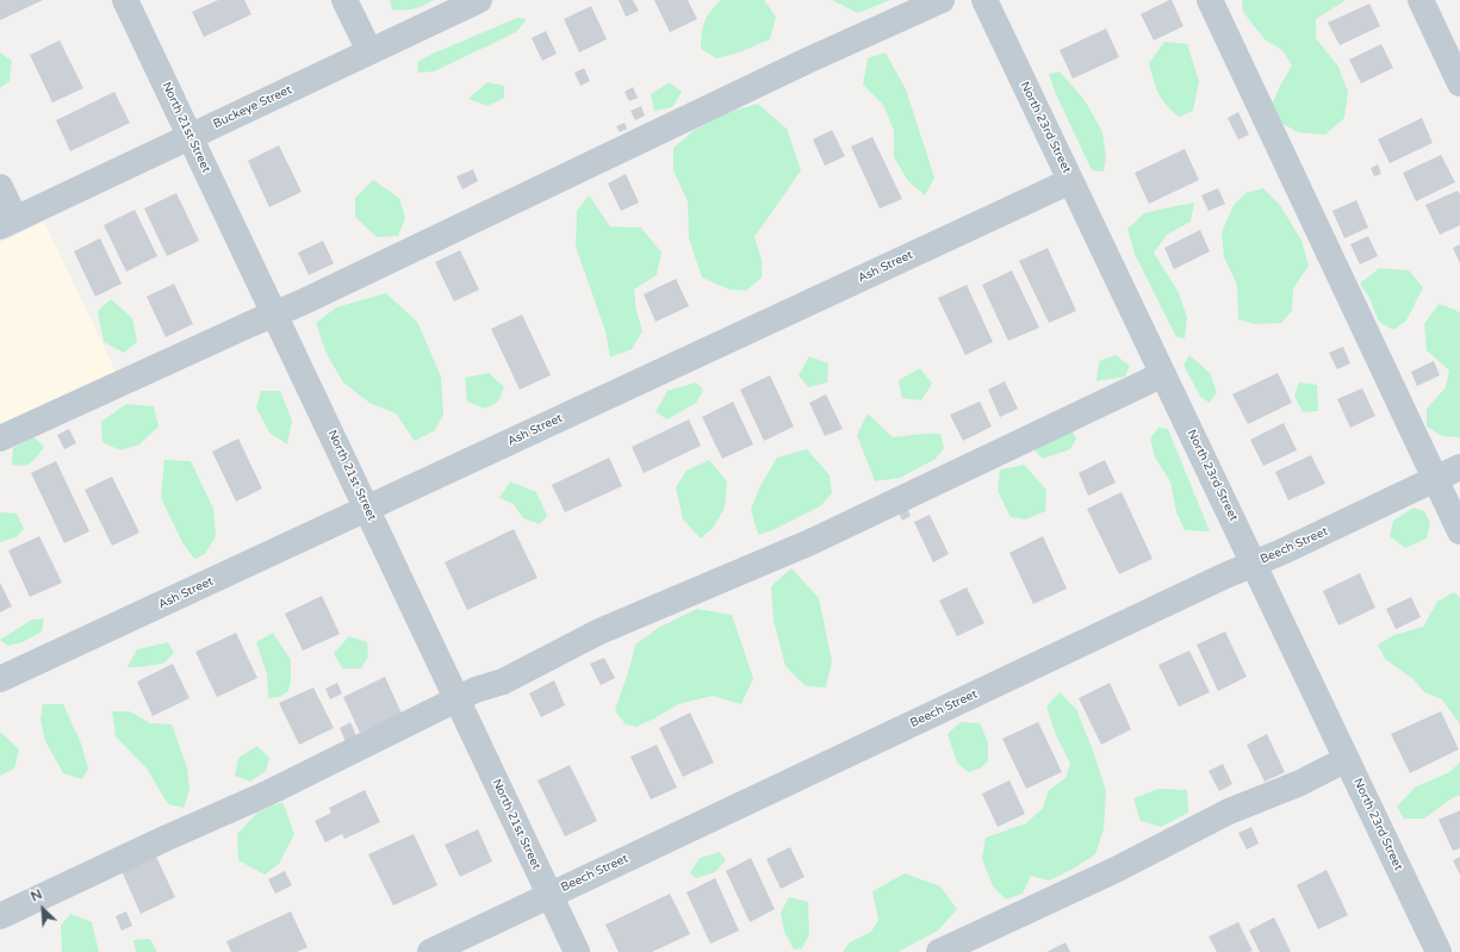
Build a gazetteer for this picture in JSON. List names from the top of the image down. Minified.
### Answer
{"streets":{"street":["Buckeye Street","North 21st Street","North 23rd Street","Ash Street","Beech Street"]},"crossings":[["Buckeye Street","North 21st Street"],["North 21st Street","Ash Street"],["North 21st Street","Beech Street"],["North 23rd Street","Ash Street"],["North 23rd Street","Beech Street"]],"north":"top left"}
